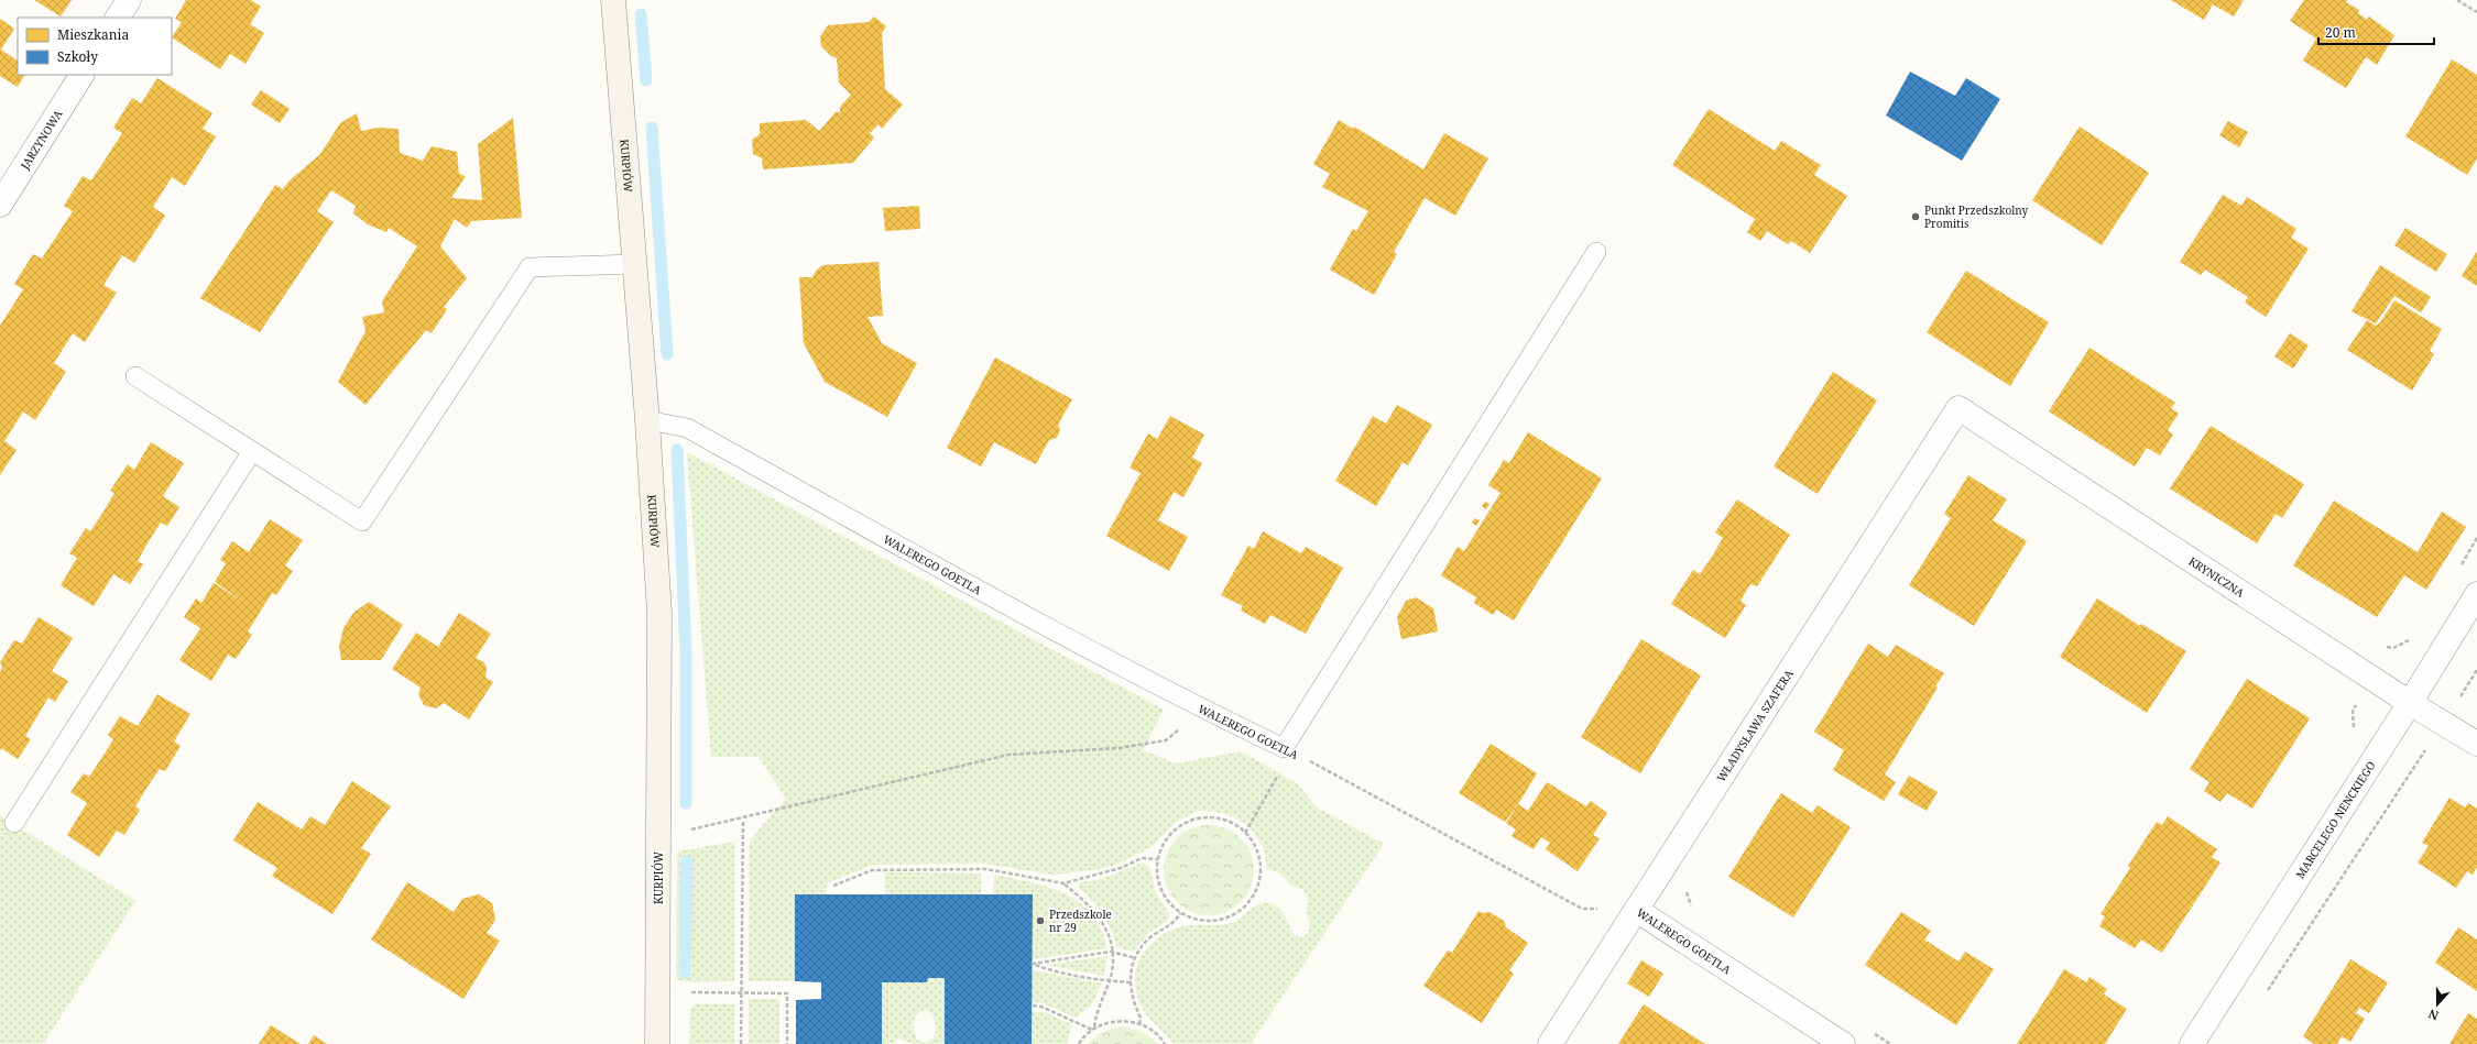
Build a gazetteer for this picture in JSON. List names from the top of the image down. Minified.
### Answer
{"streets":{"street":["JARZYNOWA","KURPIÓW","WALEREGO GOETLA","KRYNICZNA","WŁADYSŁAWA SZAFERA","MARCELEGO NENCKIEGO"]},"crossings":[["KURPIÓW","WALEREGO GOETLA"],["WALEREGO GOETLA","WŁADYSŁAWA SZAFERA"],["KRYNICZNA","WŁADYSŁAWA SZAFERA"],["KRYNICZNA","MARCELEGO NENCKIEGO"]],"places":["Punkt Przedszkolny Promitis","Przedszkole nr 29"],"legend":["Mieszkania","Szkoły"],"scale_bar":"20 m","north":"bottom"}
